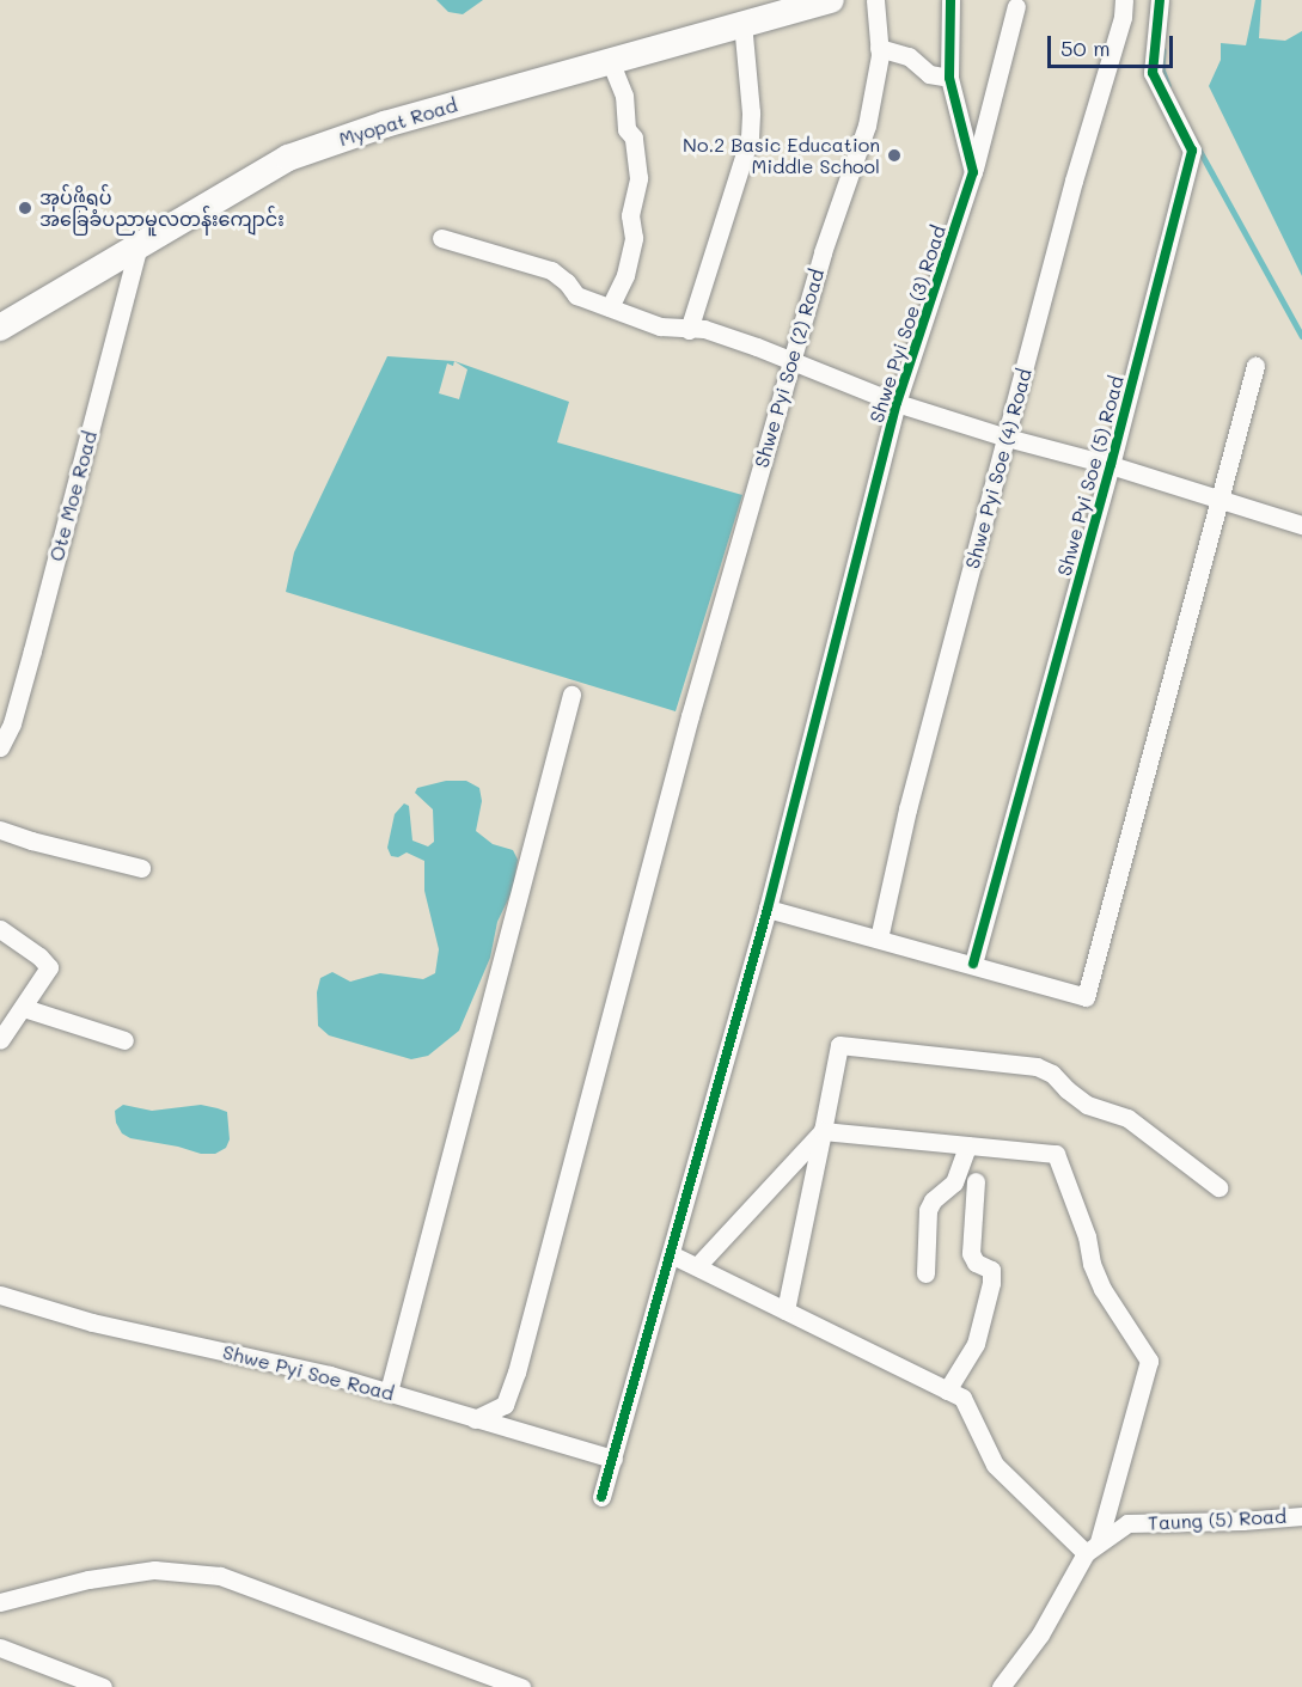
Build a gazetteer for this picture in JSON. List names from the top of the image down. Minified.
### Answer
{"streets":{"main road":["Myopat Road"],"street":["Shwe Pyi Soe (3) Road","Shwe Pyi Soe (2) Road","Shwe Pyi Soe (4) Road","Shwe Pyi Soe (5) Road","Ote Moe Road","Shwe Pyi Soe Road","Taung (5) Road"]},"crossings":[["Myopat Road","Ote Moe Road"],["Shwe Pyi Soe (3) Road","Shwe Pyi Soe Road"],["Shwe Pyi Soe (2) Road","Shwe Pyi Soe Road"]],"places":["No.2 Basic Education Middle School","အုပ်ဖိုရပ် အခြေခံပညာမူလတန်းကျောင်း"],"scale_bar":"50 m"}
